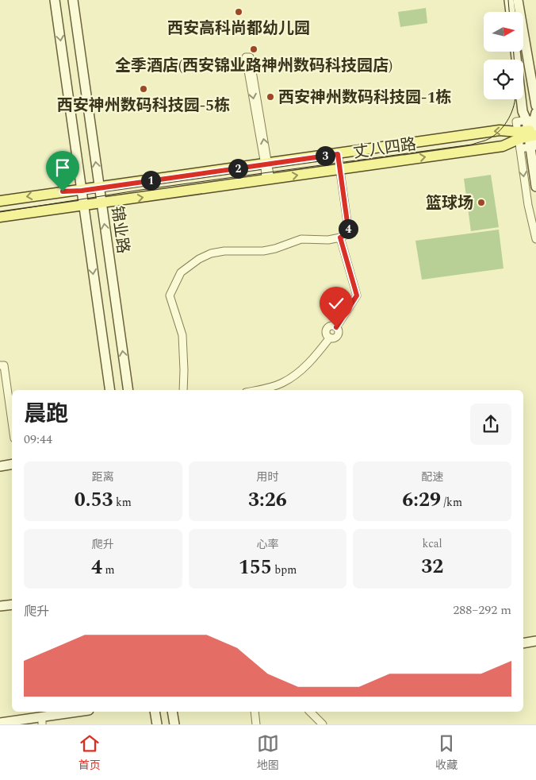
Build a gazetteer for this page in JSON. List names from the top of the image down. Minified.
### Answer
{"streets":{"main road":["丈八四路","锦业路"]},"crossings":[["丈八四路","锦业路"]],"places":["西安高科尚都幼儿园","全季酒店(西安锦业路神州数码科技园店)","西安神州数码科技园-5栋","西安神州数码科技园-1栋","篮球场"],"north":"right","page":{"pins":["3","2","1","4"],"heading":["晨跑","09:44"],"stats":[["距离","0.53 km"],["用时","3:26"],["配速","6:29 /km"],["爬升","4 m"],["心率","155 bpm"],["kcal","32"]],"chart":["爬升","288–292 m"],"tabs":["首页","地图","收藏"]}}
